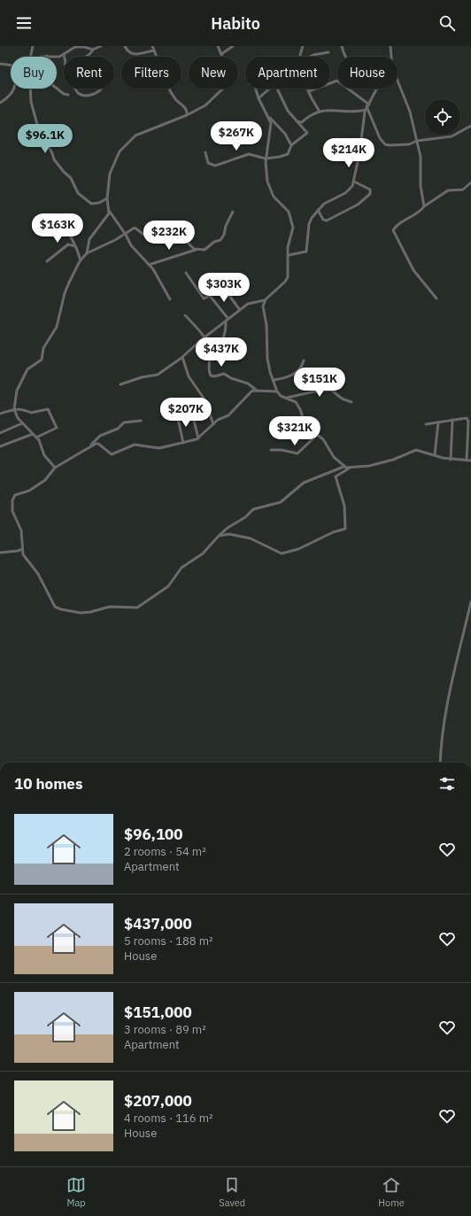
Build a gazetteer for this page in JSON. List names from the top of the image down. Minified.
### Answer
{"page":{"header":"Habito","chip":["Buy","Rent","Filters","New","Apartment","House"],"price":["$267K","$96.1K","$214K","$163K","$232K","$303K","$437K","$151K","$207K","$321K"],"heading":"10 homes","list":[{"name":"$96,100","note":"2 rooms · 54 m² · Apartment"},{"name":"$437,000","note":"5 rooms · 188 m² · House"},{"name":"$151,000","note":"3 rooms · 89 m² · Apartment"},{"name":"$207,000","note":"4 rooms · 116 m² · House"}],"tabs":["Map","Saved","Home"]}}
